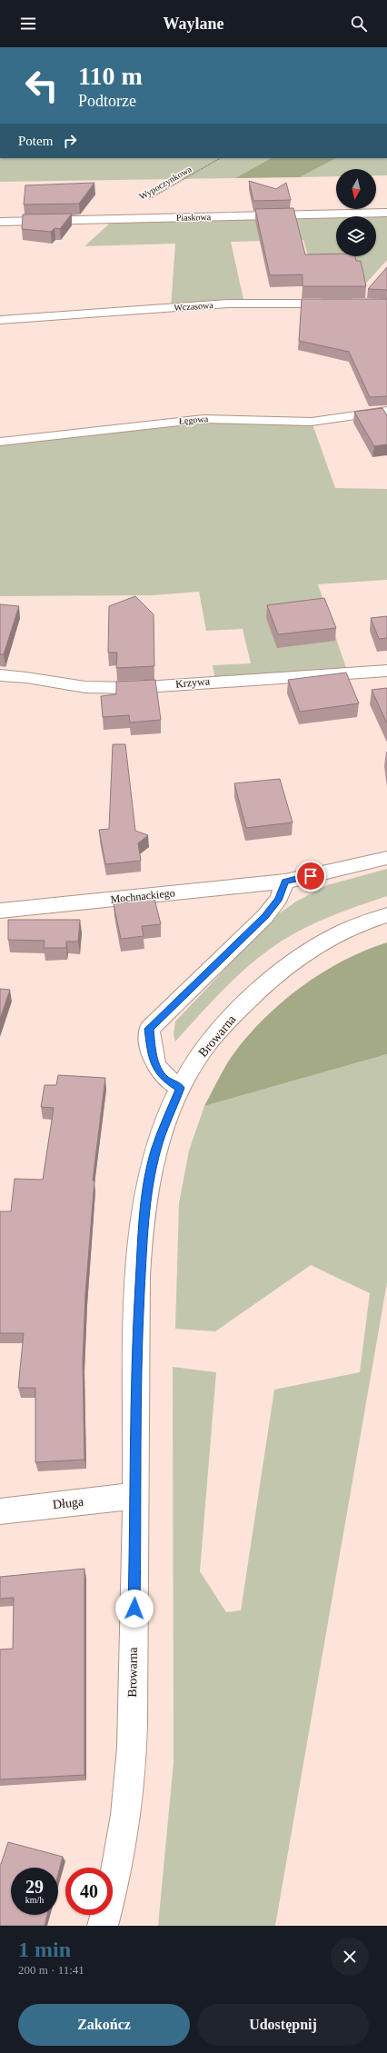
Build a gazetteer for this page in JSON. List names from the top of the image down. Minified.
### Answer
{"streets":{"street":["Piaskowa","Wczasowa","Łęgowa","Krzywa","Mochnackiego","Browarna","Długa"],"path":["Wypoczynkowa"]},"crossings":[["Wypoczynkowa","Piaskowa"],["Browarna","Długa"]],"north":"bottom","page":{"header":"Waylane","turn":["110 m","Podtorze"],"then":"Potem","speed":"29 km/h","limit":"40","heading":["1 min","200 m · 11:41"],"buttons":["Zakończ","Udostępnij"]}}
